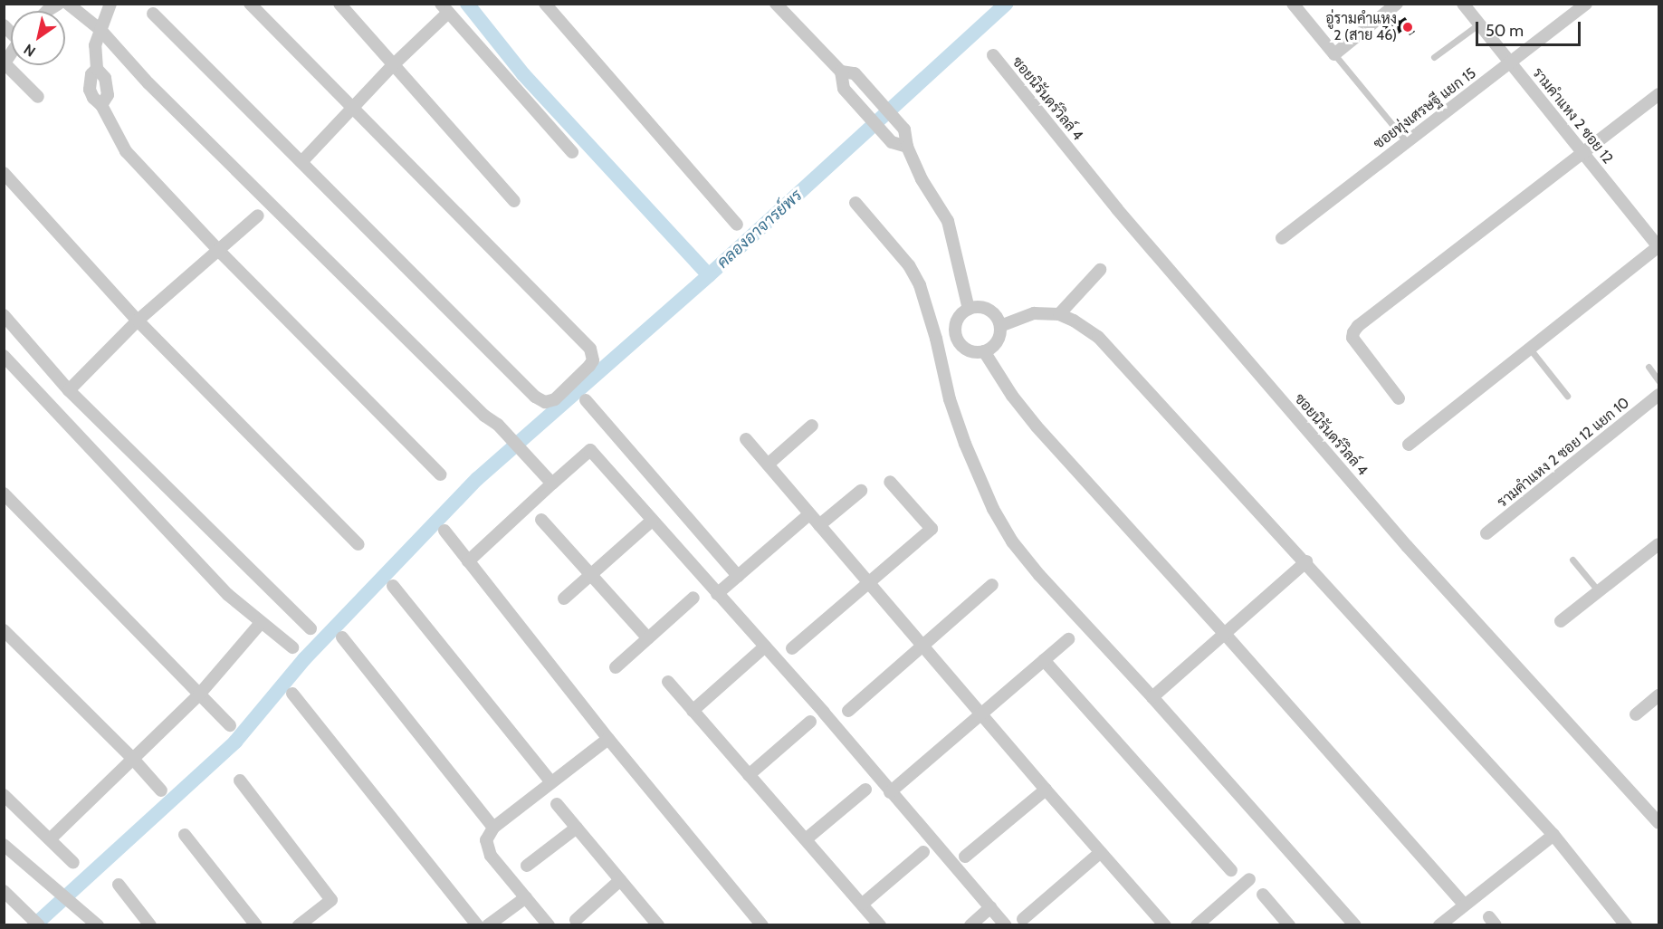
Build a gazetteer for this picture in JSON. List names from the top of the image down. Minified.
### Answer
{"streets":{"street":["ซอยนิรันดร์วิลล์ 4","ซอยทุ่งเศรษฐี แยก 15","รามคำแหง 2 ซอย 12","รามคำแหง 2 ซอย 12 แยก 10"]},"crossings":[["ซอยทุ่งเศรษฐี แยก 15","รามคำแหง 2 ซอย 12"]],"water":["คลองอาจารย์พร"],"places":["อู่รามคำแหง 2 (สาย 46)"],"scale_bar":"50 m","north":"bottom left"}
